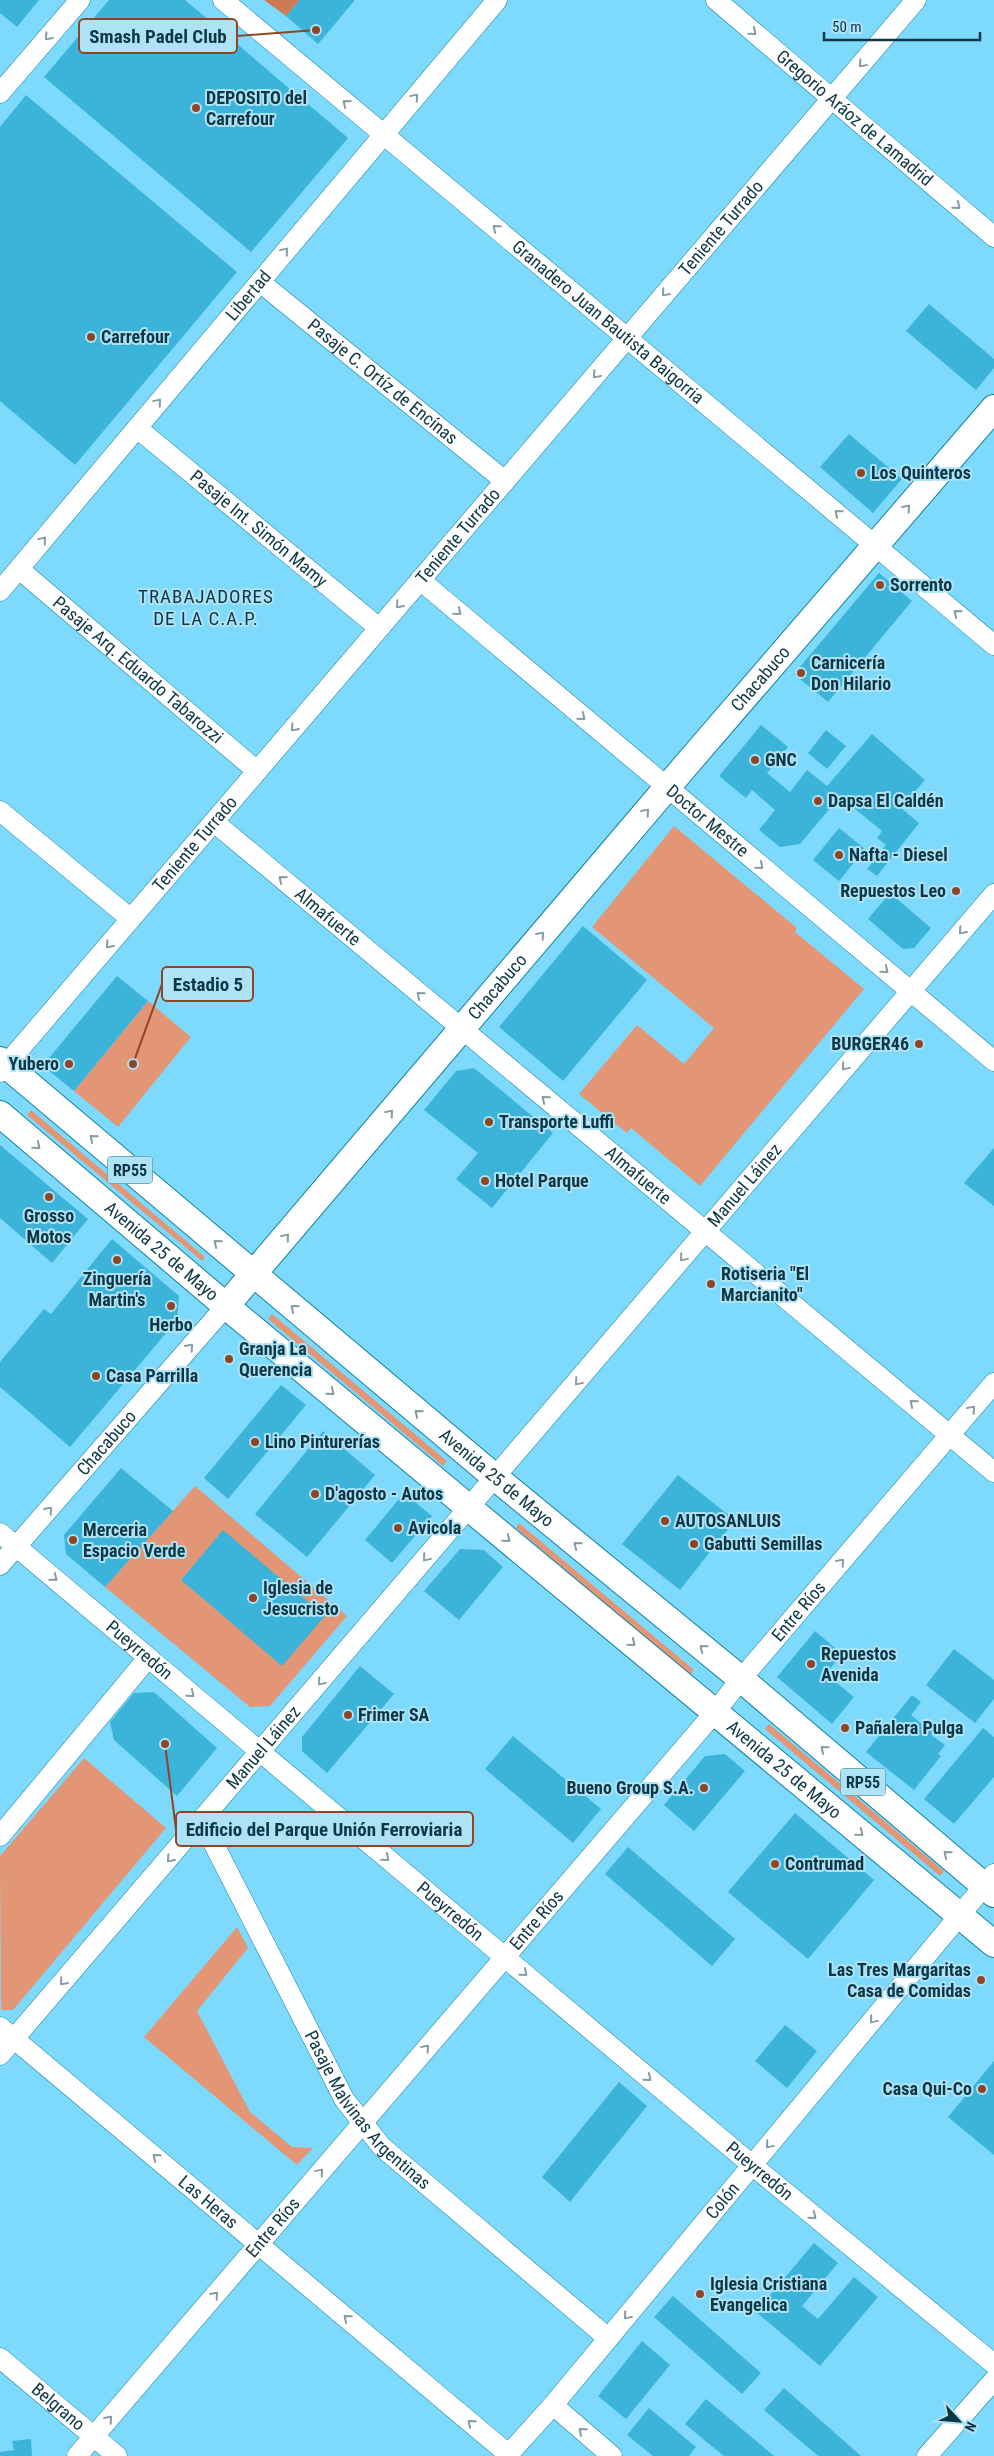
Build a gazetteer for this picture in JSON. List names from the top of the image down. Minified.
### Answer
{"streets":{"main road":["Chacabuco","RP55","Avenida 25 de Mayo"],"street":["Gregorio Aráoz de Lamadrid","Teniente Turrado","Libertad","Granadero Juan Bautista Baigorria","Pasaje C. Ortíz de Encínas","Pasaje Int. Simón Mamy","Pasaje Arq. Eduardo Tabarozzi","Doctor Mestre","Almafuerte","Manuel Láinez","Entre Ríos","Pueyrredón","Pasaje Malvinas Argentinas","Las Heras","Colón","Belgrano"]},"crossings":[["Gregorio Aráoz de Lamadrid","Teniente Turrado"],["Teniente Turrado","Granadero Juan Bautista Baigorria"],["Teniente Turrado","Pasaje C. Ortíz de Encínas"],["Teniente Turrado","Pasaje Int. Simón Mamy"],["Teniente Turrado","Pasaje Arq. Eduardo Tabarozzi"],["Teniente Turrado","Doctor Mestre"],["Teniente Turrado","Almafuerte"],["Teniente Turrado","Avenida 25 de Mayo"],["Libertad","Granadero Juan Bautista Baigorria"],["Libertad","Pasaje C. Ortíz de Encínas"],["Libertad","Pasaje Int. Simón Mamy"],["Libertad","Pasaje Arq. Eduardo Tabarozzi"],["Granadero Juan Bautista Baigorria","Chacabuco"],["Chacabuco","Doctor Mestre"],["Chacabuco","Almafuerte"],["Chacabuco","Avenida 25 de Mayo"],["Chacabuco","Pueyrredón"],["Doctor Mestre","Manuel Láinez"],["Almafuerte","Manuel Láinez"],["Almafuerte","Entre Ríos"],["Manuel Láinez","Avenida 25 de Mayo"],["Manuel Láinez","Pueyrredón"],["Manuel Láinez","Pasaje Malvinas Argentinas"],["Manuel Láinez","Las Heras"],["Avenida 25 de Mayo","Entre Ríos"],["Avenida 25 de Mayo","Colón"],["Entre Ríos","Pueyrredón"],["Entre Ríos","Pasaje Malvinas Argentinas"],["Entre Ríos","Las Heras"],["Entre Ríos","Belgrano"],["Pueyrredón","Colón"],["Pasaje Malvinas Argentinas","Colón"],["Las Heras","Colón"]],"one_way":["Gregorio Aráoz de Lamadrid","Teniente Turrado","Libertad","Granadero Juan Bautista Baigorria","Chacabuco","Doctor Mestre","Almafuerte","Manuel Láinez","Entre Ríos","Pueyrredón","Las Heras","Colón"],"districts":["TRABAJADORES DE LA C.A.P."],"places":["Smash Padel Club","DEPOSITO del Carrefour","Carrefour","Los Quinteros","Sorrento","Carnicería Don Hilario","GNC","Dapsa El Caldén","Nafta - Diesel","Repuestos Leo","BURGER46","Yubero","Estadio 5","Transporte Luffi","Hotel Parque","Grosso Motos","Zinguería Martin's","Rotiseria \"El Marcianito\"","Herbo","Granja La Querencia","Casa Parrilla","Lino Pinturerías","D'agosto - Autos","AUTOSANLUIS","Avicola","Merceria Espacio Verde","Gabutti Semillas","Iglesia de Jesucristo","Repuestos Avenida","Frimer SA","Pañalera Pulga","Edificio del Parque Unión Ferroviaria","Bueno Group S.A.","Contrumad","Las Tres Margaritas Casa de Comidas","Casa Qui-Co","Iglesia Cristiana Evangelica"],"scale_bar":"50 m","north":"bottom right"}
